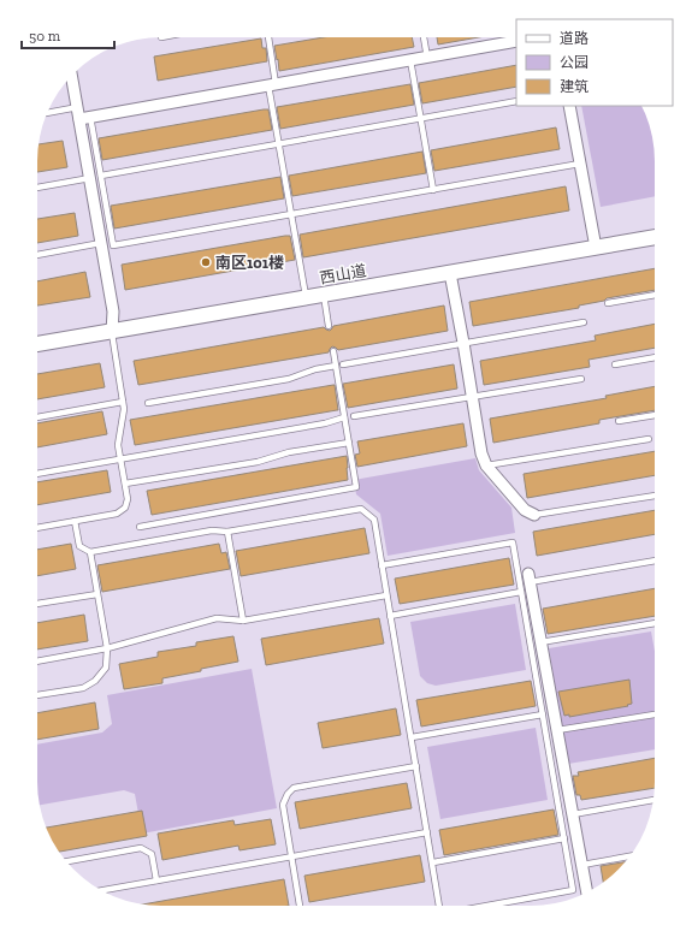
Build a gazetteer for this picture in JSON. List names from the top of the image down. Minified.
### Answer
{"streets":{"street":["西山道"]},"places":["南区101楼"],"legend":["道路","公园","建筑"],"scale_bar":"50 m"}
